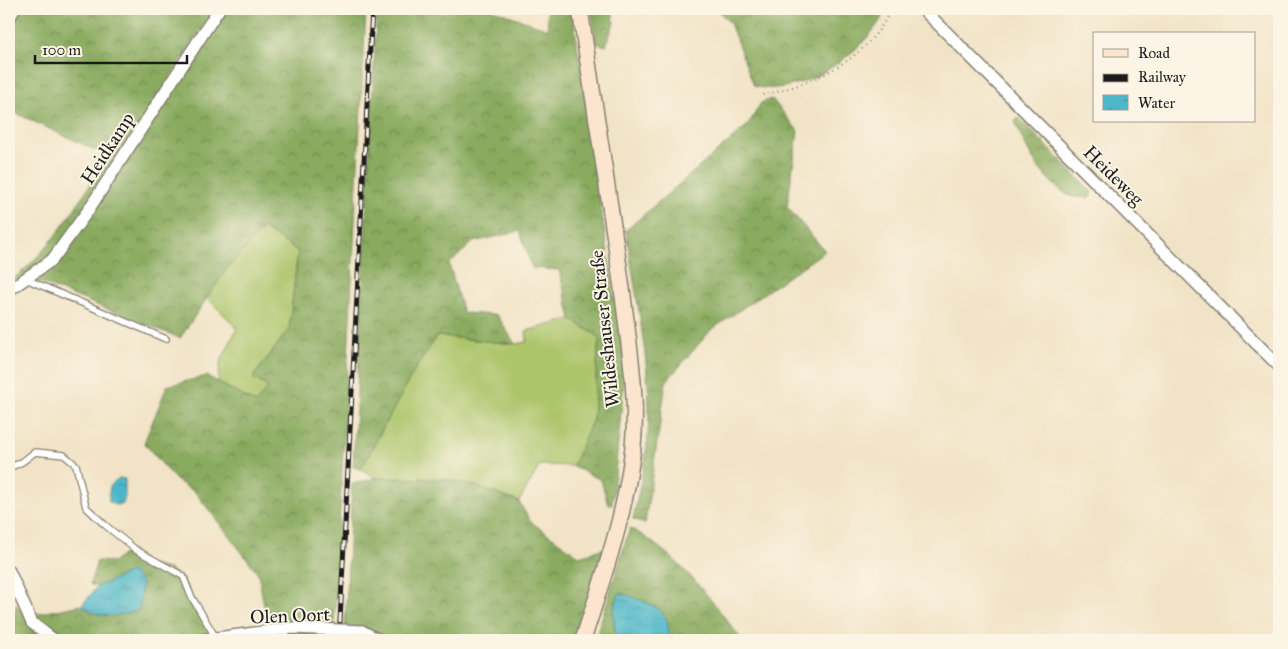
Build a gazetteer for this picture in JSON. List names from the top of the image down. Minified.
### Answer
{"streets":{"main road":["Wildeshauser Straße"],"street":["Heidkamp","Heideweg","Olen Oort"]},"legend":["Road","Railway","Water"],"scale_bar":"100 m"}
